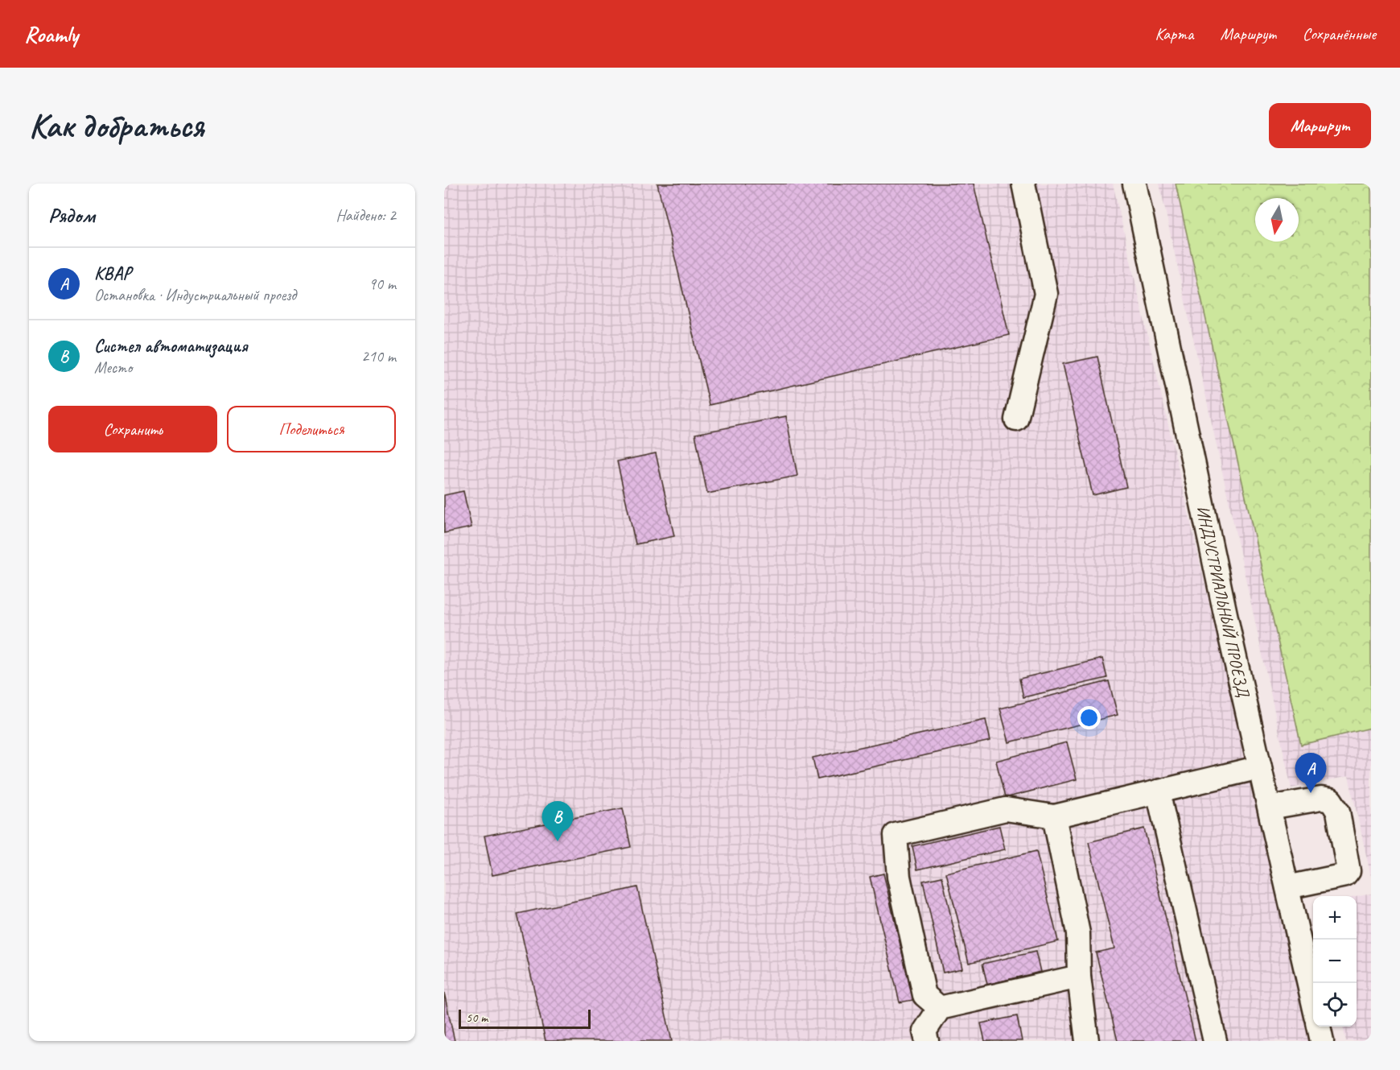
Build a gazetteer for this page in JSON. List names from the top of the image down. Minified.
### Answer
{"streets":{"street":["ИНДУСТРИАЛЬНЫЙ ПРОЕЗД"]},"scale_bar":"50 m","north":"bottom","page":{"header":"Roamly","nav":["Карта","Маршрут","Сохранённые"],"buttons":["Маршрут",["Сохранить","Поделиться"]],"title":"Как добраться","heading":["Рядом","Найдено: 2"],"list":[{"mark":"A","name":"КВАР","note":"Остановка · Индустриальный проезд","value":"90 m"},{"mark":"B","name":"Систел автоматизация","note":"Место","value":"210 m"}],"pins":["A","B"],"map_buttons":["+","−"],"scale":"50 m"}}
